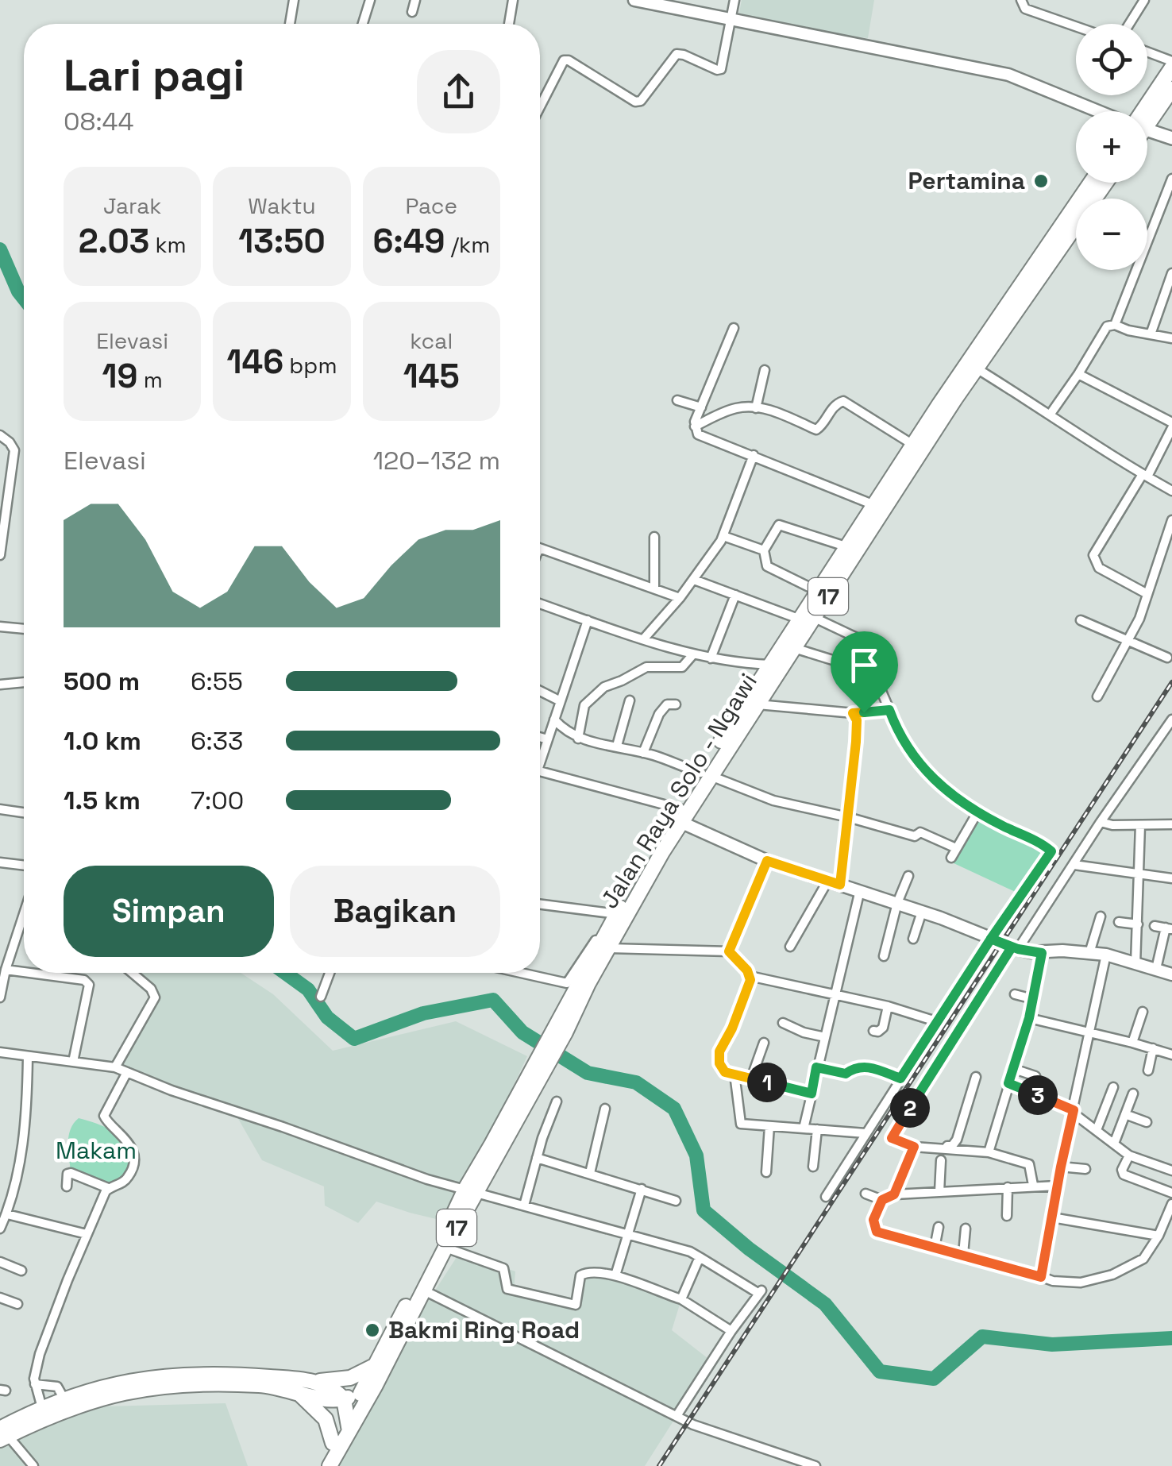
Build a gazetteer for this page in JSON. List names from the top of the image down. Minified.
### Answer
{"streets":{"highway":["17","Jalan Raya Solo - Ngawi"]},"parks":["Makam"],"places":["Pertamina","Bakmi Ring Road"],"page":{"map_buttons":["+","−"],"heading":["Lari pagi","08:44"],"stats":[["Jarak","2.03 km"],["Waktu","13:50"],["Pace","6:49 /km"],["Elevasi","19 m"],["146 bpm"],["kcal","145"]],"chart":["Elevasi","120–132 m"],"list":[{"name":"500 m","note":"6:55"},{"name":"1.0 km","note":"6:33"},{"name":"1.5 km","note":"7:00"}],"buttons":["Simpan","Bagikan"],"pins":["1","3","2"]}}
